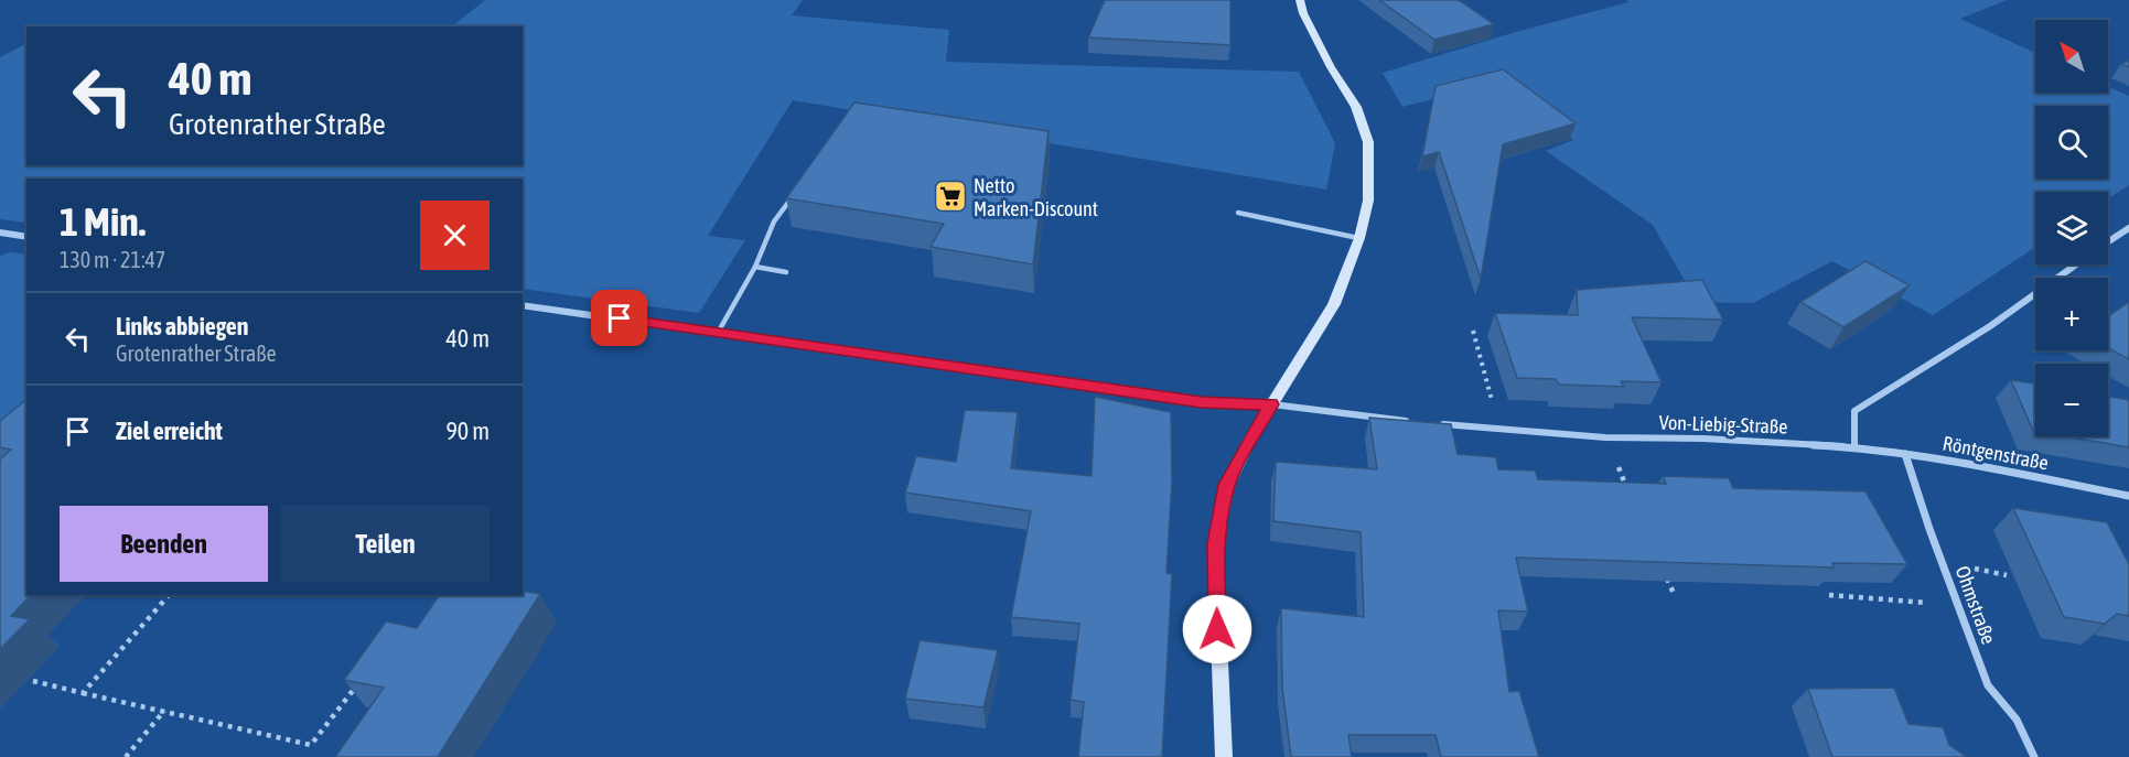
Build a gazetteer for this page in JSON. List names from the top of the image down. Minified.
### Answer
{"streets":{"street":["Von-Liebig-Straße","Röntgenstraße","Ohmstraße"]},"crossings":[["Von-Liebig-Straße","Röntgenstraße"],["Röntgenstraße","Ohmstraße"]],"places":{"supermarket":["Netto Marken-Discount"]},"north":"top left","page":{"map_buttons":["+","−"],"turn":["40 m","Grotenrather Straße"],"heading":["1 Min.","130 m · 21:47"],"list":[{"name":"Links abbiegen","note":"Grotenrather Straße","value":"40 m"},{"name":"Ziel erreicht","value":"90 m"}],"buttons":["Beenden","Teilen"]}}
